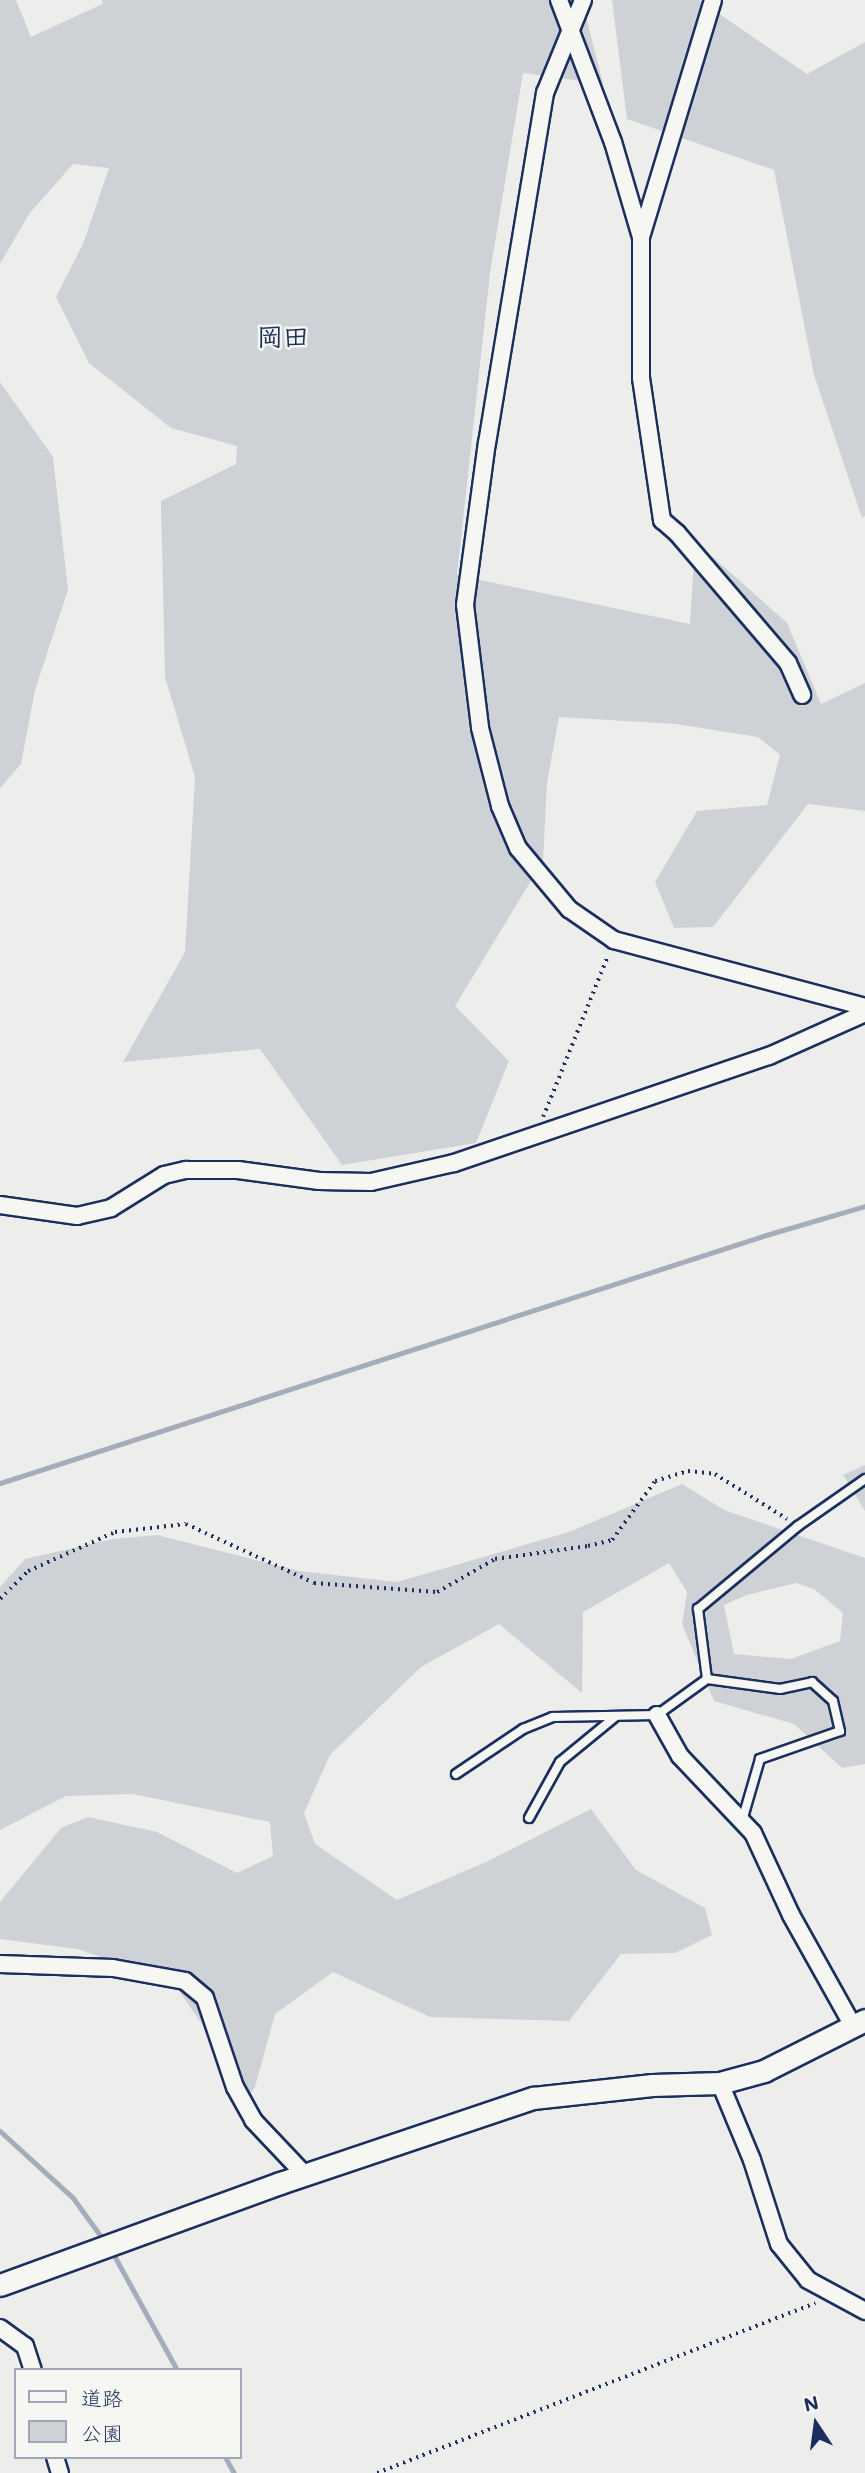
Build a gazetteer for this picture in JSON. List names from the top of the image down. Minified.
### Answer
{"districts":["岡田"],"legend":["道路","公園"],"north":"top"}
